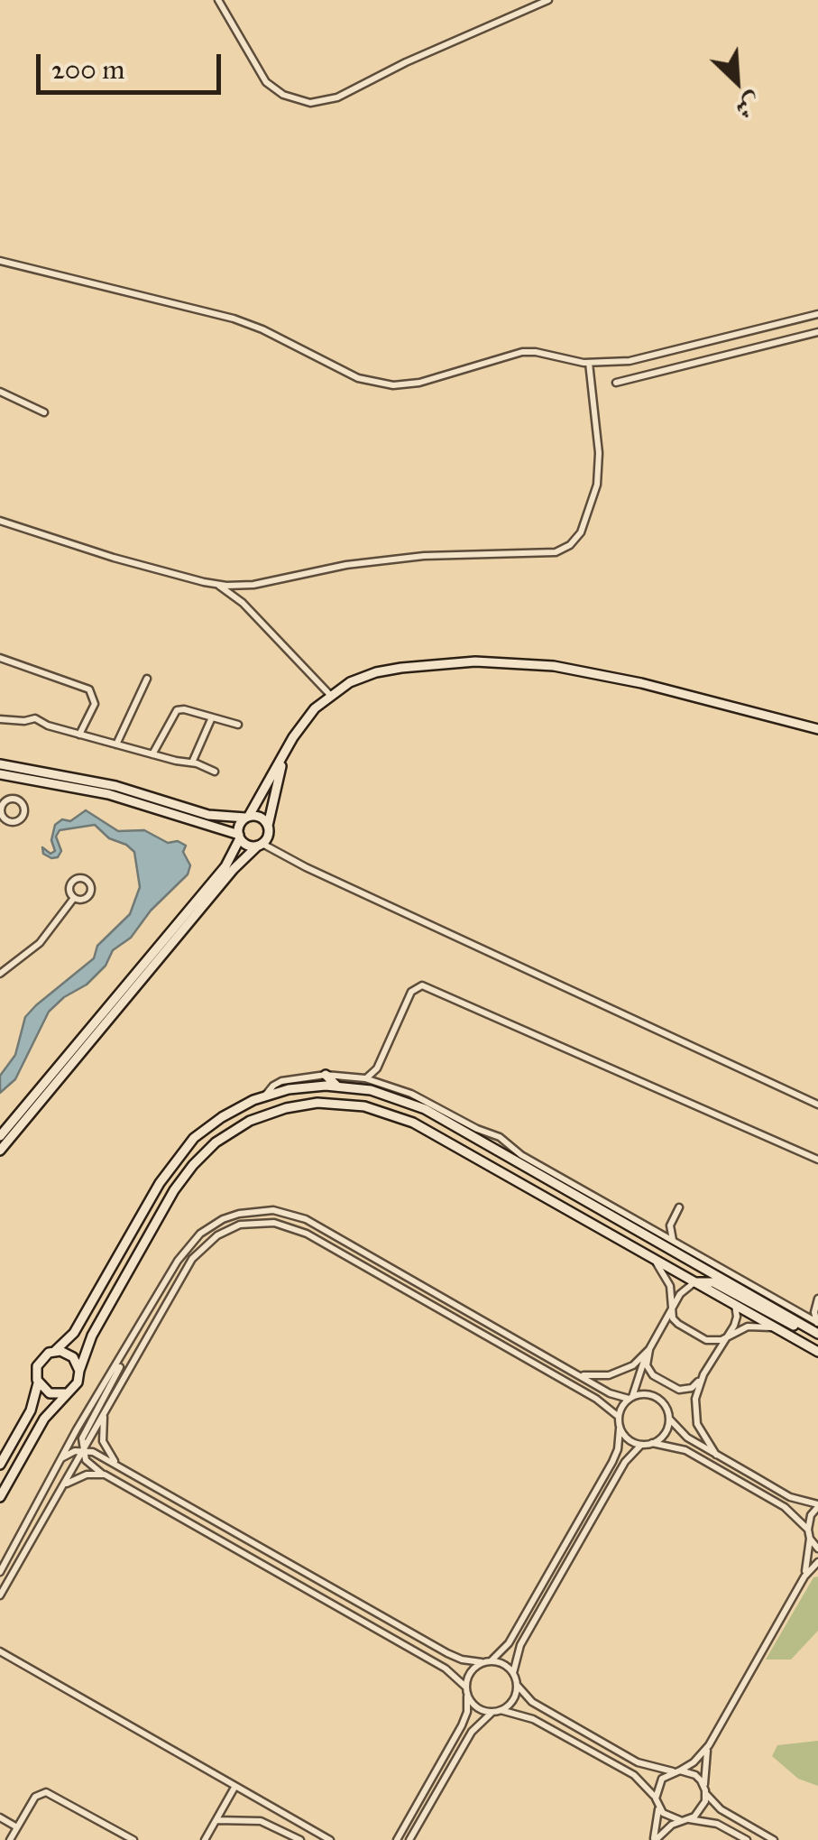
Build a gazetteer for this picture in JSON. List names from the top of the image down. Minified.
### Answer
{"scale_bar":"200 m","north":"bottom right"}
